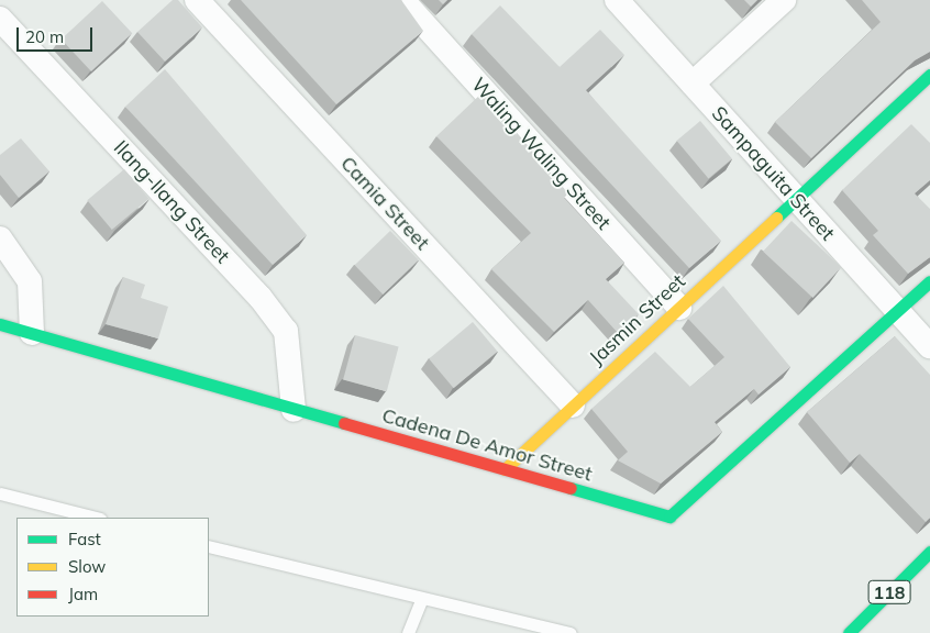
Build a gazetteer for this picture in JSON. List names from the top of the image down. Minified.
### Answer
{"streets":{"street":["Waling Waling Street","Sampaguita Street","Ilang-Ilang Street","Camia Street","Jasmin Street","Cadena De Amor Street","118"]},"crossings":[["Waling Waling Street","Jasmin Street"],["Sampaguita Street","Jasmin Street"],["Sampaguita Street","Cadena De Amor Street"],["Ilang-Ilang Street","Cadena De Amor Street"],["Camia Street","Jasmin Street"],["Jasmin Street","Cadena De Amor Street"]],"legend":["Fast","Slow","Jam"],"scale_bar":"20 m"}
